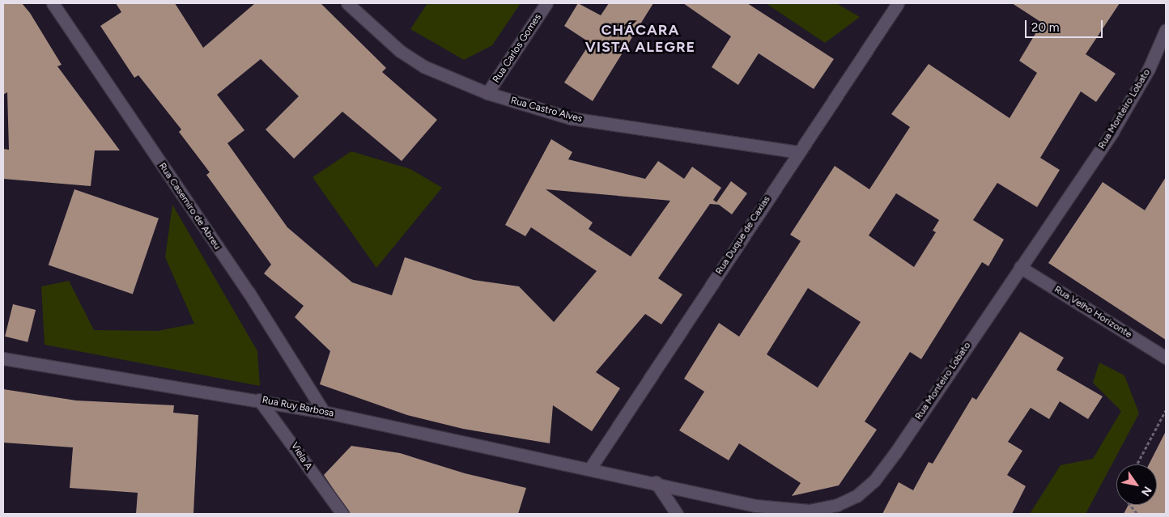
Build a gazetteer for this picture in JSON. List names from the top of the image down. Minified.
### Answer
{"streets":{"street":["Rua Carlos Gomes","Rua Monteiro Lobato","Rua Castro Alves","Rua Casemiro de Abreu","Rua Duque de Caxias","Rua Velho Horizonte","Rua Ruy Barbosa","Viela A"]},"crossings":[["Rua Carlos Gomes","Rua Castro Alves"],["Rua Monteiro Lobato","Rua Duque de Caxias"],["Rua Monteiro Lobato","Rua Velho Horizonte"],["Rua Monteiro Lobato","Rua Ruy Barbosa"],["Rua Castro Alves","Rua Duque de Caxias"],["Rua Casemiro de Abreu","Rua Ruy Barbosa"],["Rua Duque de Caxias","Rua Ruy Barbosa"],["Rua Ruy Barbosa","Viela A"]],"districts":["CHÁCARA VISTA ALEGRE"],"scale_bar":"20 m","north":"bottom right"}
